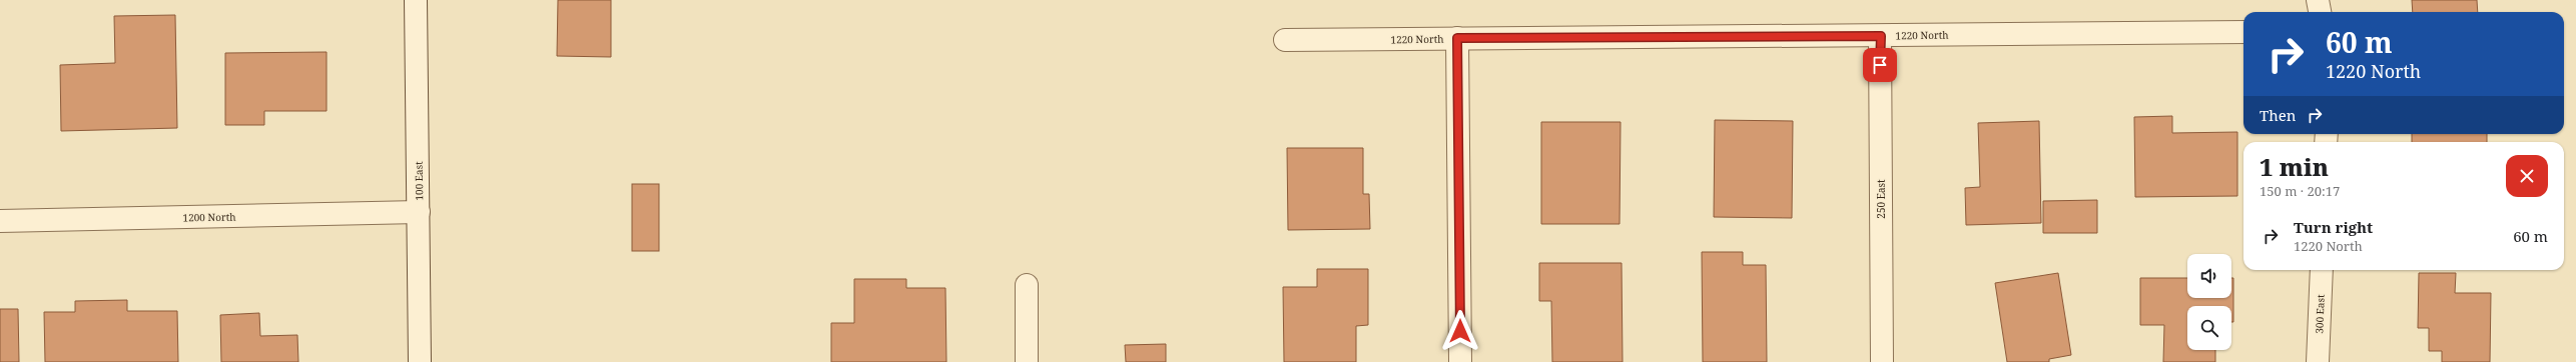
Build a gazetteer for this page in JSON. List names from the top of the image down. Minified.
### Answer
{"streets":{"street":["1220 North","100 East","250 East","1200 North","300 East"]},"crossings":[["1220 North","250 East"],["100 East","1200 North"]],"page":{"turn":["60 m","1220 North"],"then":"Then","heading":["1 min","150 m · 20:17"],"list":[{"name":"Turn right","note":"1220 North","value":"60 m"}]}}
